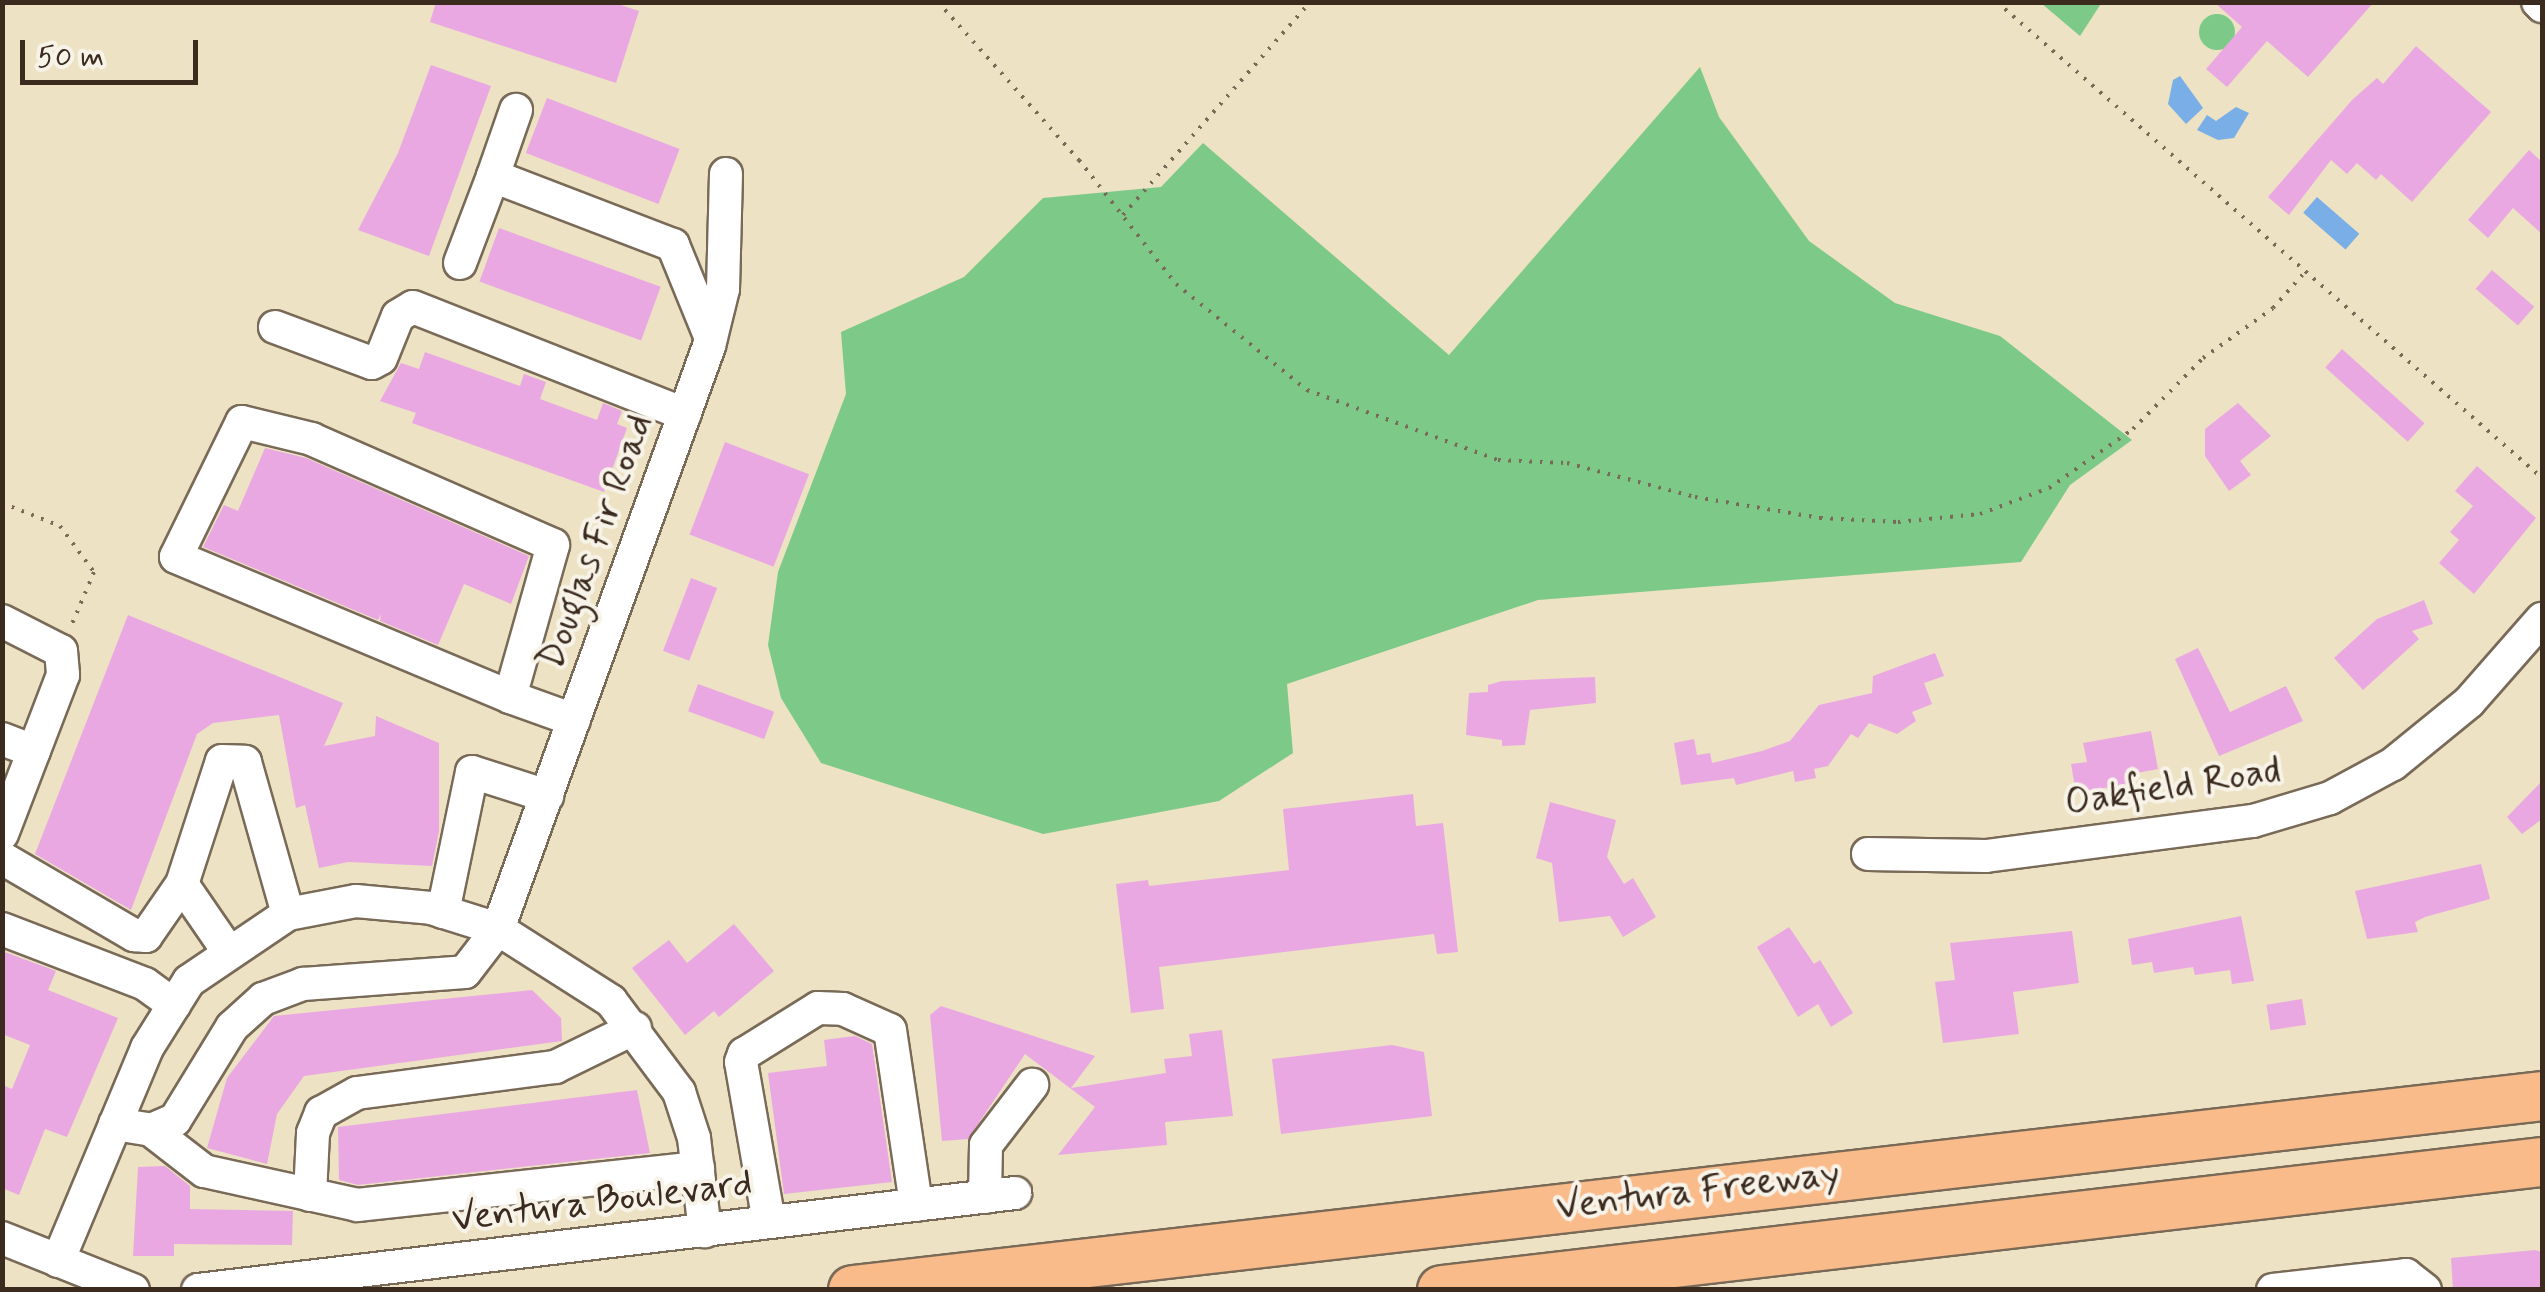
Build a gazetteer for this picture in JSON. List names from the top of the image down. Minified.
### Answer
{"streets":{"highway":["Ventura Freeway"],"street":["Douglas Fir Road","Oakfield Road","Ventura Boulevard"]},"scale_bar":"50 m"}
